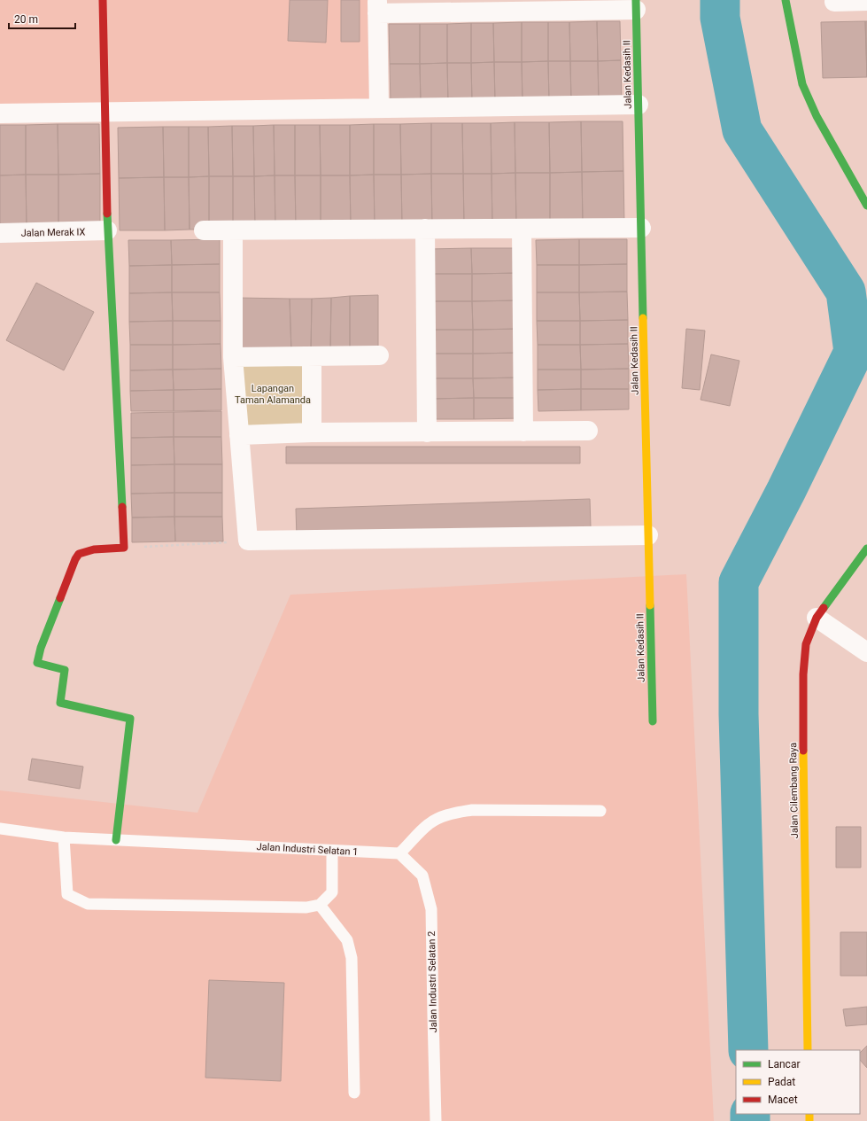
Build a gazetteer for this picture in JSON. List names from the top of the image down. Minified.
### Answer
{"streets":{"street":["Jalan Kedasih II","Jalan Merak IX","Jalan Cilembang Raya"],"lane":["Jalan Industri Selatan 1","Jalan Industri Selatan 2"]},"crossings":[["Jalan Industri Selatan 1","Jalan Industri Selatan 2"]],"parks":["Lapangan Taman Alamanda"],"legend":["Lancar","Padat","Macet"],"scale_bar":"20 m"}
